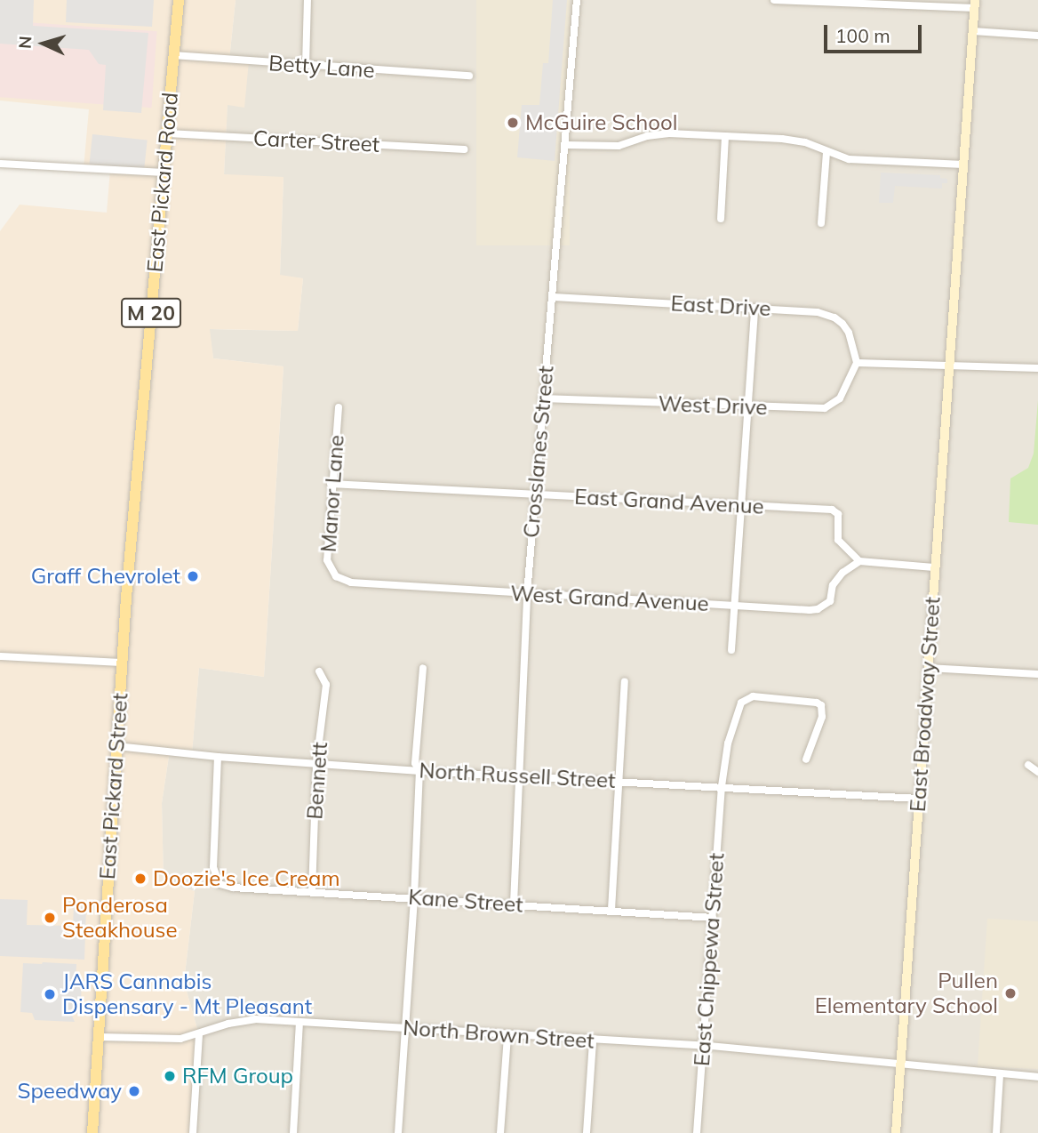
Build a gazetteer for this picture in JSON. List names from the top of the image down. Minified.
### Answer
{"streets":{"main road":["East Pickard Road","M 20","East Pickard Street"],"street":["Betty Lane","Carter Street","East Drive","West Drive","Crosslanes Street","Manor Lane","East Grand Avenue","West Grand Avenue","East Broadway Street","North Russell Street","Bennett","Kane Street","East Chippewa Street","North Brown Street"]},"crossings":[["Betty Lane","East Pickard Road"],["Carter Street","East Pickard Road"],["East Pickard Road","East Pickard Street"],["East Drive","West Drive"],["East Drive","Crosslanes Street"],["West Drive","Crosslanes Street"],["Crosslanes Street","East Grand Avenue"],["Crosslanes Street","West Grand Avenue"],["Crosslanes Street","North Russell Street"],["Crosslanes Street","Kane Street"],["Manor Lane","East Grand Avenue"],["Manor Lane","West Grand Avenue"],["East Grand Avenue","West Grand Avenue"],["East Broadway Street","North Russell Street"],["East Broadway Street","North Brown Street"],["North Russell Street","Bennett"],["North Russell Street","East Pickard Street"],["North Russell Street","Kane Street"],["North Russell Street","East Chippewa Street"],["Bennett","Kane Street"],["East Pickard Street","North Brown Street"],["Kane Street","East Chippewa Street"],["East Chippewa Street","North Brown Street"]],"places":["McGuire School","Graff Chevrolet","Doozie's Ice Cream","Ponderosa Steakhouse","Pullen Elementary School","JARS Cannabis Dispensary - Mt Pleasant","RFM Group","Speedway"],"scale_bar":"100 m","north":"left"}
